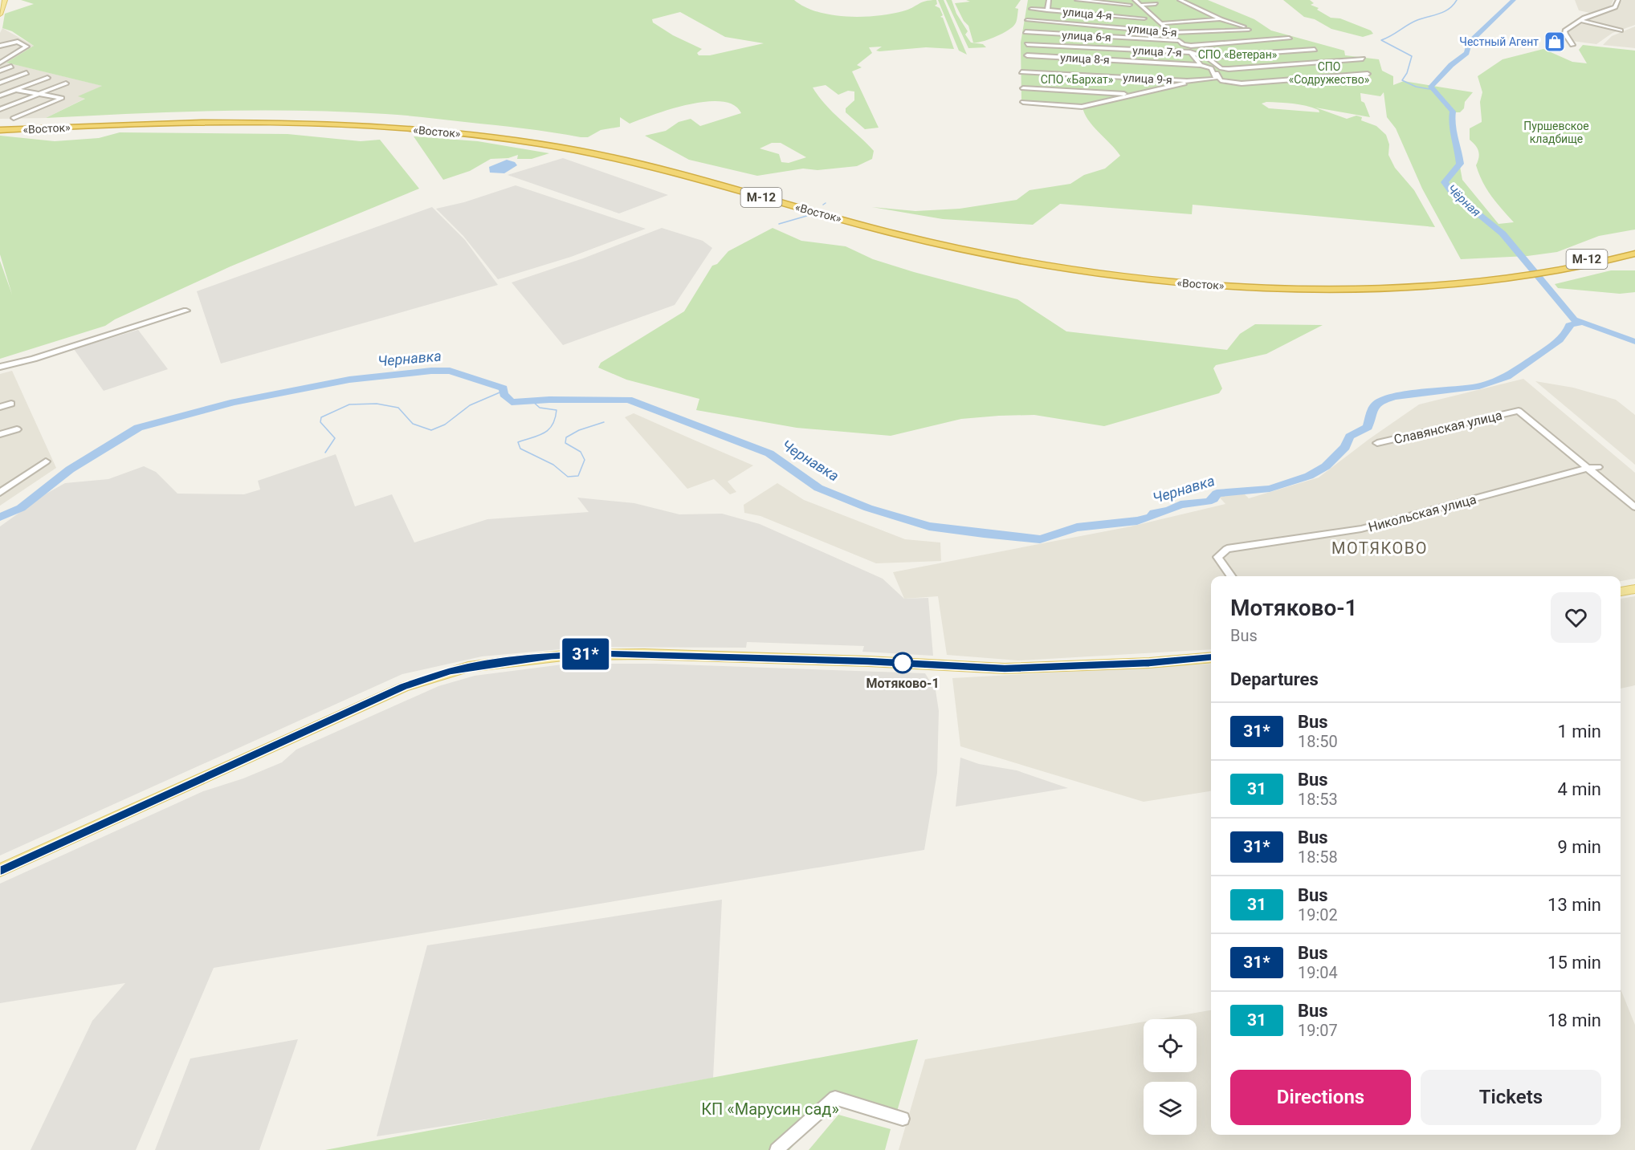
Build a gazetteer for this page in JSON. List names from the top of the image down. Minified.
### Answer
{"streets":{"highway":["«Восток»","М-12"],"street":["улица 4-я","улица 5-я","улица 6-я","улица 7-я","улица 8-я","улица 9-я","Славянская улица","Никольская улица"]},"crossings":[["Славянская улица","Никольская улица"]],"districts":["МОТЯКОВО"],"water":["Чёрная","Чернавка"],"parks":["СПО «Ветеран»","СПО «Содружество»","СПО «Бархат»","Пуршевское кладбище","КП «Марусин сад»"],"places":{"shop":["Честный Агент"],"other":["Мотяково-1"]},"lines":["bus line 31*"],"page":{"on_map":"31*","heading":[["Мотяково-1","Bus"],"Departures"],"list":[{"mark":"31*","name":"Bus","note":"18:50","value":"1 min"},{"mark":"31","name":"Bus","note":"18:53","value":"4 min"},{"mark":"31*","name":"Bus","note":"18:58","value":"9 min"},{"mark":"31","name":"Bus","note":"19:02","value":"13 min"},{"mark":"31*","name":"Bus","note":"19:04","value":"15 min"},{"mark":"31","name":"Bus","note":"19:07","value":"18 min"}],"buttons":["Directions","Tickets"]}}
